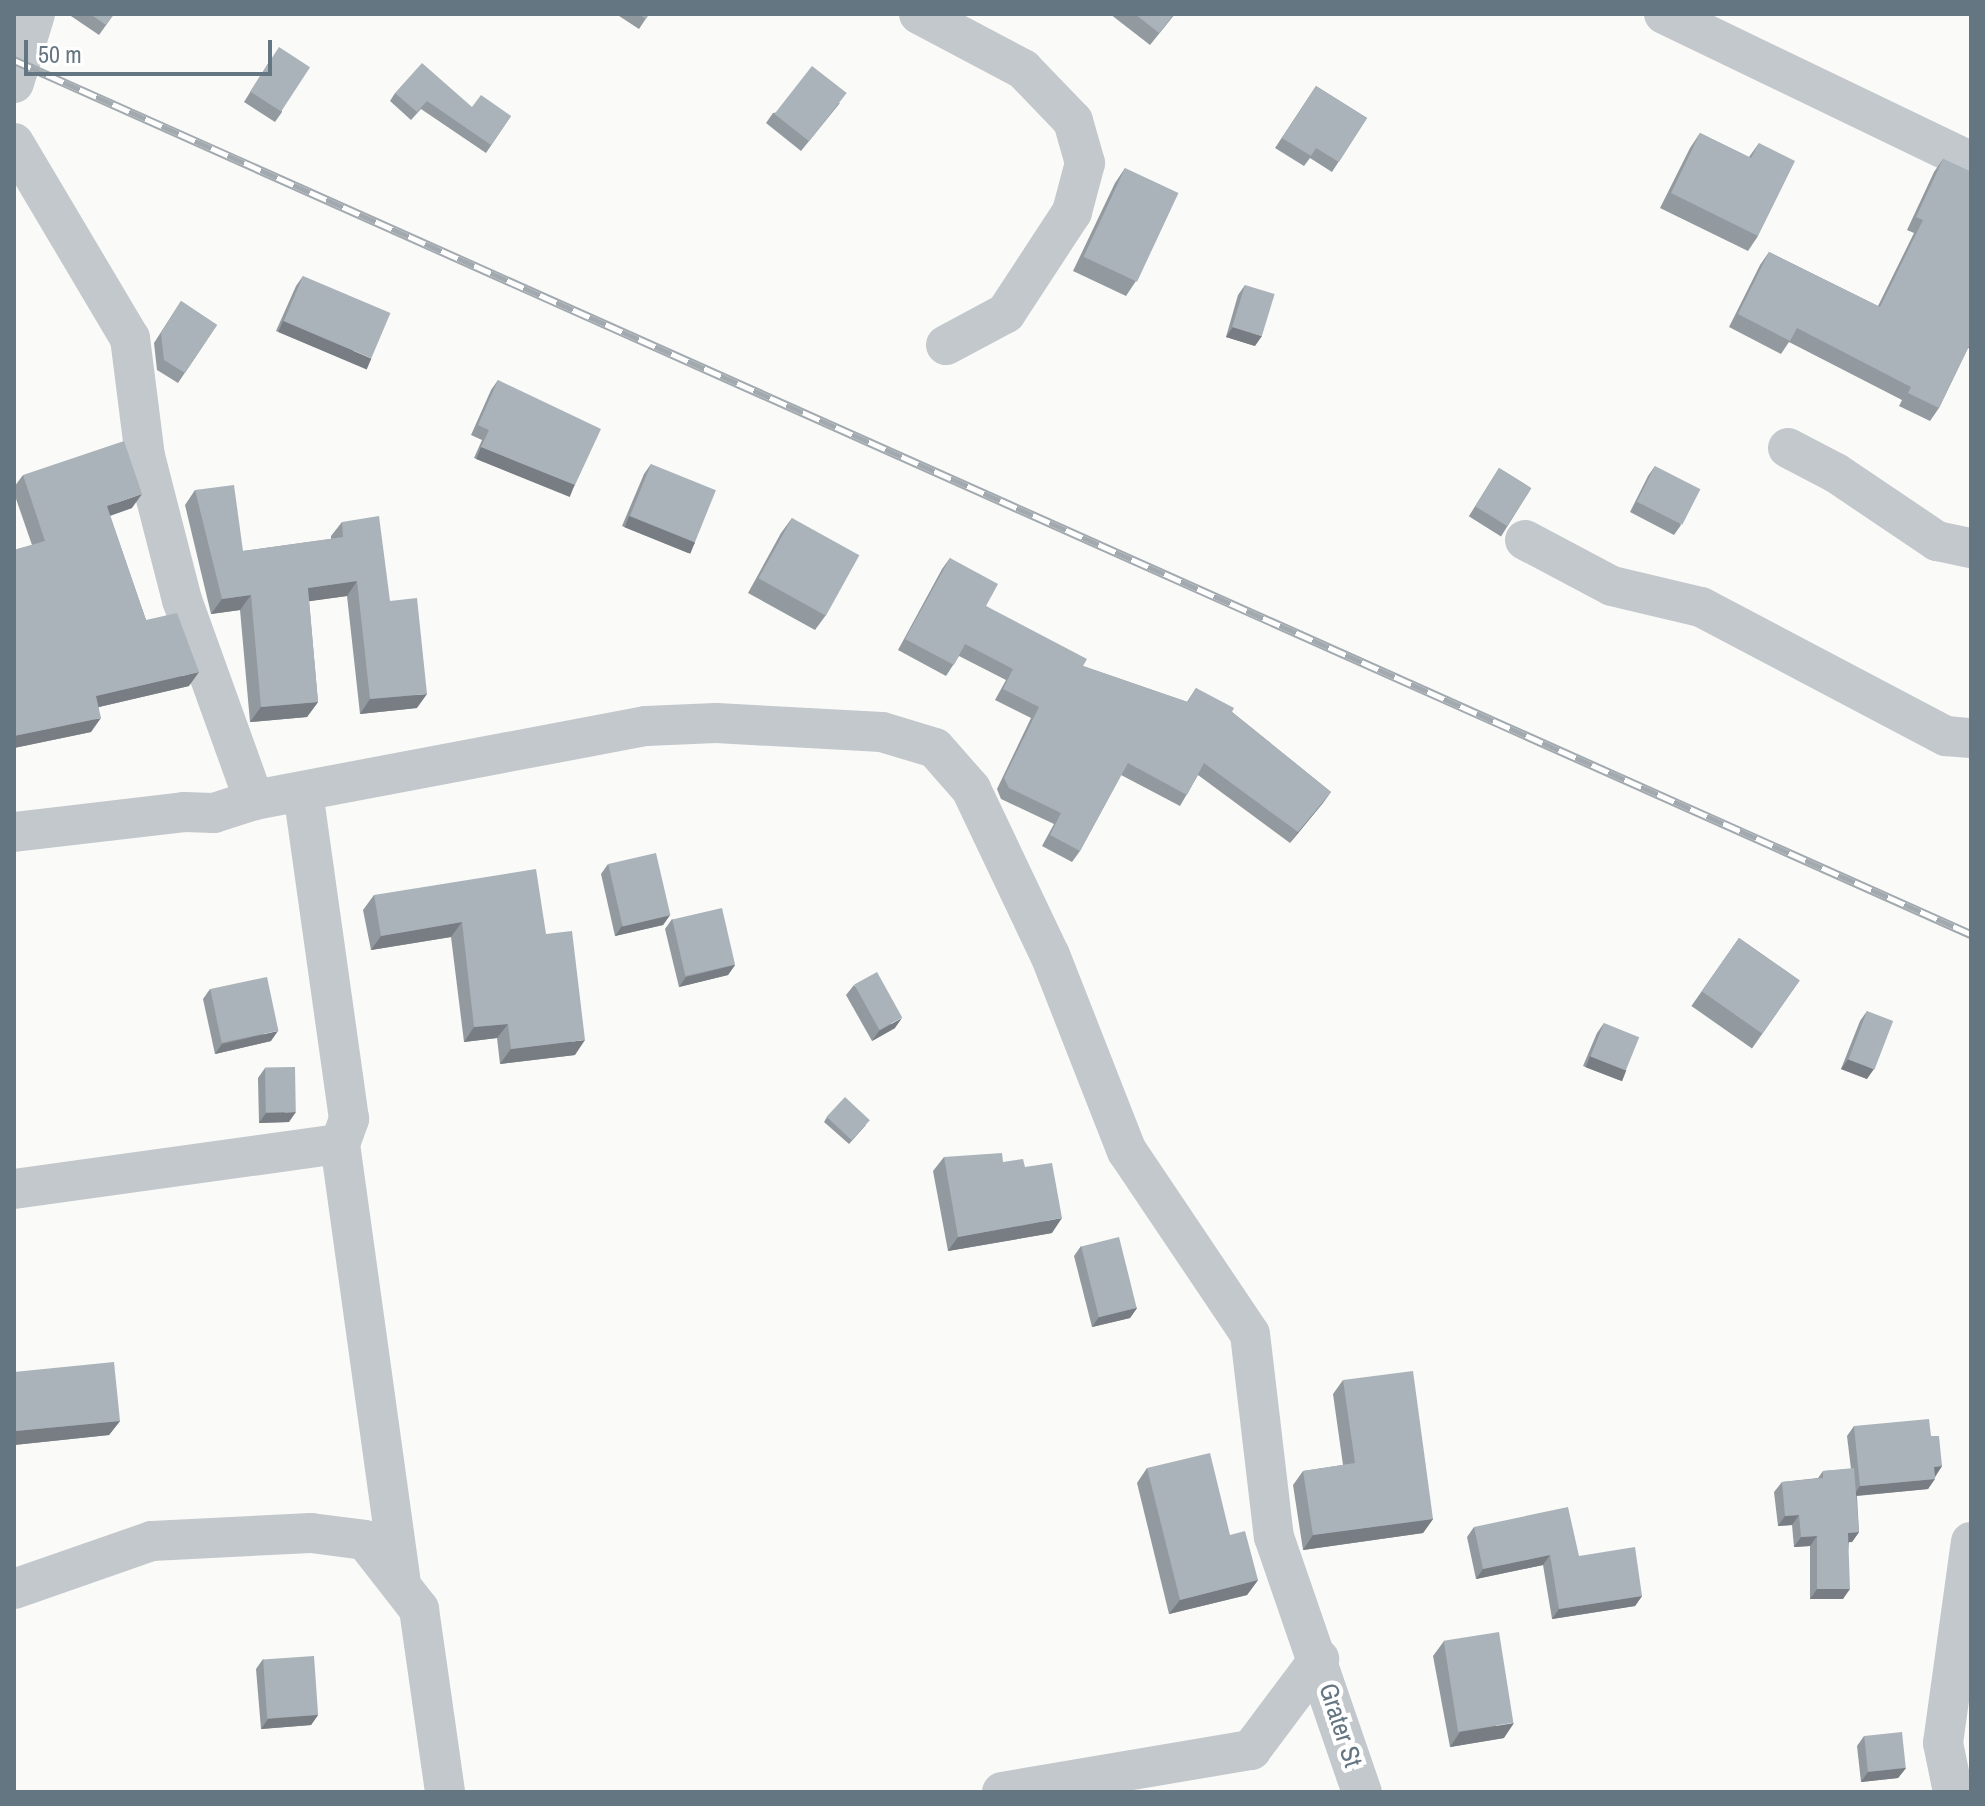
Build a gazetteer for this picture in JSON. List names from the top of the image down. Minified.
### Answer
{"streets":{"street":["Grater St"]},"scale_bar":"50 m"}
